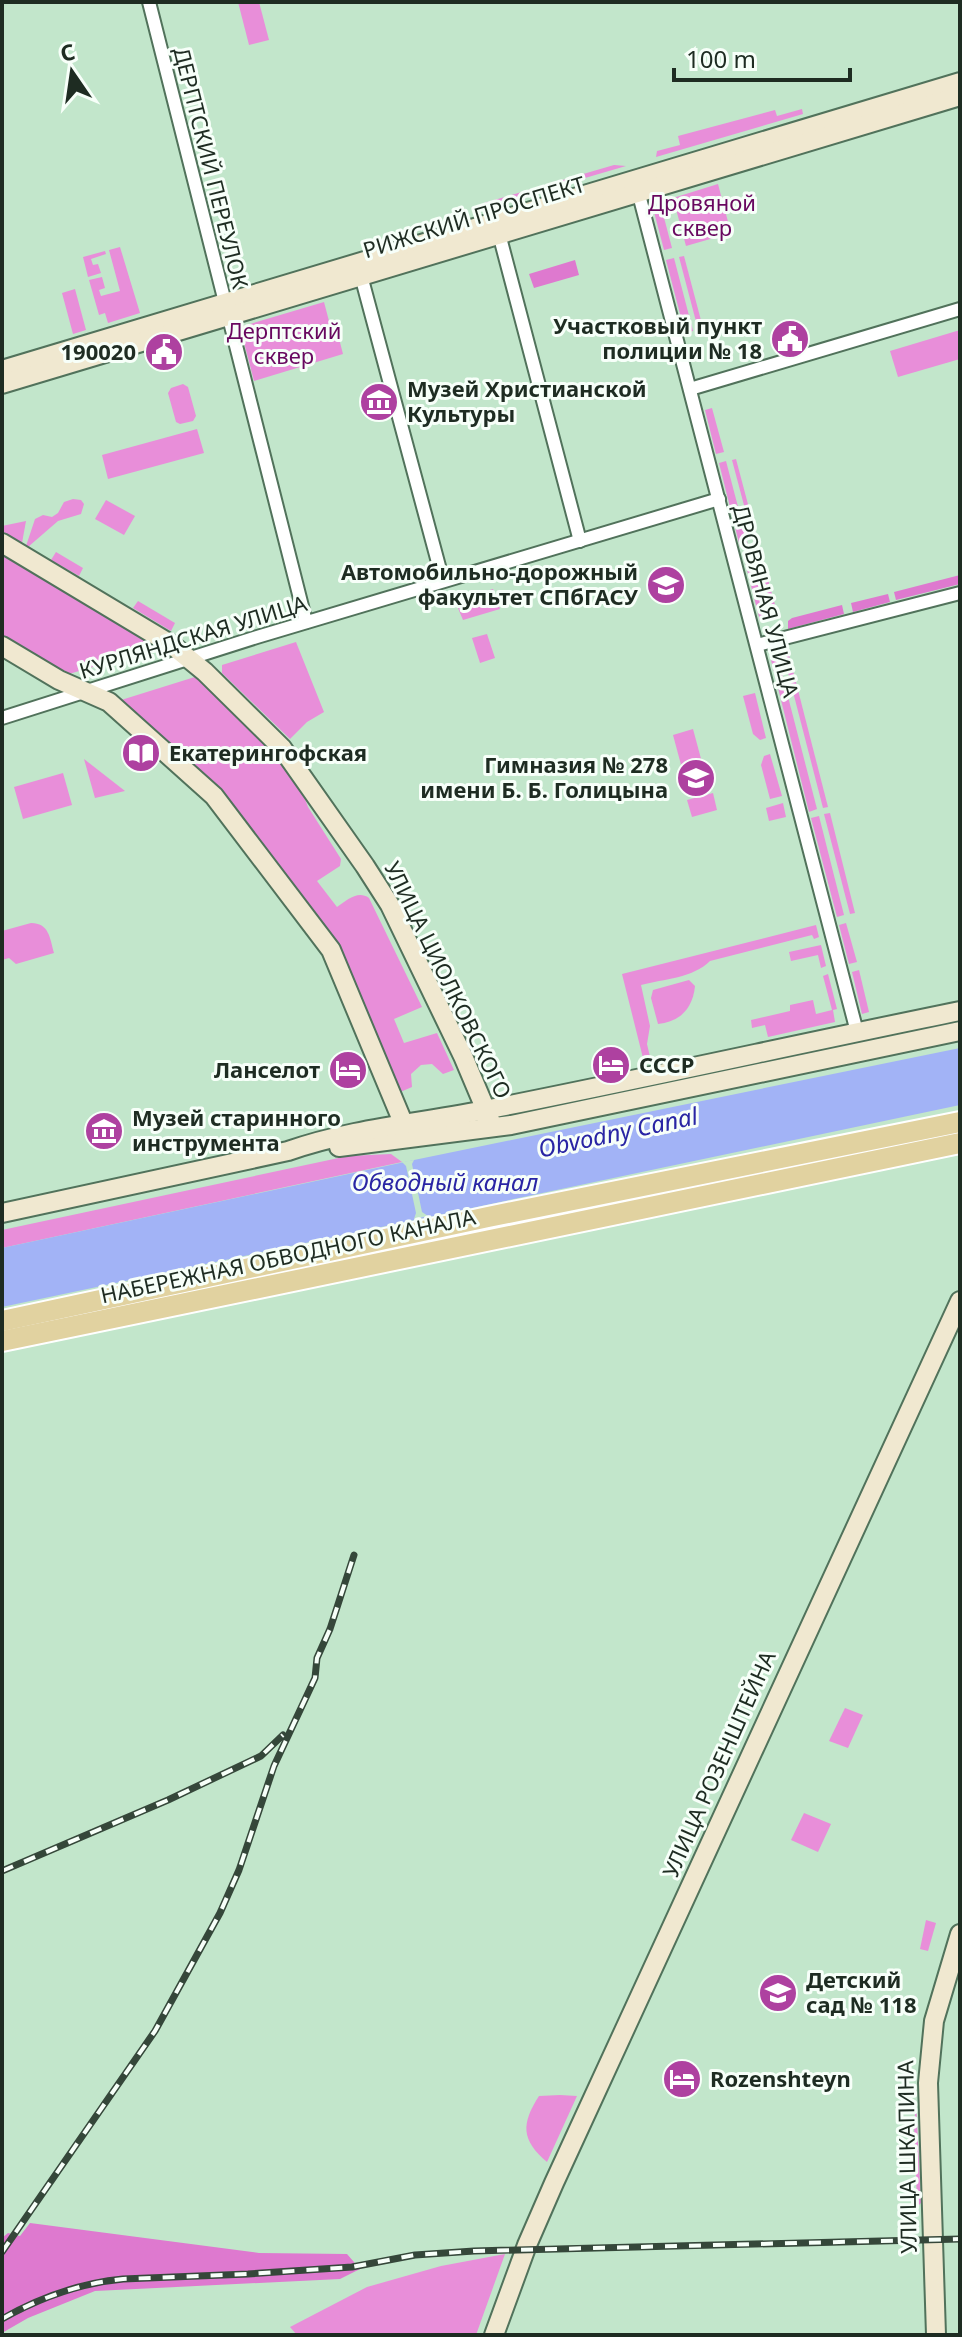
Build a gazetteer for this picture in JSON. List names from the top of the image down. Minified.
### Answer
{"streets":{"main road":["РИЖСКИЙ ПРОСПЕКТ","УЛИЦА ЦИОЛКОВСКОГО","НАБЕРЕЖНАЯ ОБВОДНОГО КАНАЛА","УЛИЦА РОЗЕНШТЕЙНА","УЛИЦА ШКАПИНА"],"street":["ДЕРПТСКИЙ ПЕРЕУЛОК","ДРОВЯНАЯ УЛИЦА","КУРЛЯНДСКАЯ УЛИЦА"]},"crossings":[["ДЕРПТСКИЙ ПЕРЕУЛОК","РИЖСКИЙ ПРОСПЕКТ"],["ДЕРПТСКИЙ ПЕРЕУЛОК","КУРЛЯНДСКАЯ УЛИЦА"],["РИЖСКИЙ ПРОСПЕКТ","ДРОВЯНАЯ УЛИЦА"],["ДРОВЯНАЯ УЛИЦА","КУРЛЯНДСКАЯ УЛИЦА"],["КУРЛЯНДСКАЯ УЛИЦА","УЛИЦА ЦИОЛКОВСКОГО"]],"water":["Obvodny Canal","Обводный канал"],"parks":["Дровяной сквер","Дерптский сквер"],"places":{"public building":["Участковый пункт полиции № 18","190020"],"museum":["Музей Христианской Культуры","Музей старинного инструмента"],"school or university":["Автомобильно-дорожный факультет СПбГАСУ","Гимназия № 278 имени Б. Б. Голицына","Детский сад № 118"],"library":["Екатерингофская"],"hotel":["СССР","Ланселот","Rozenshteyn"]},"scale_bar":"100 m","north":"top"}
